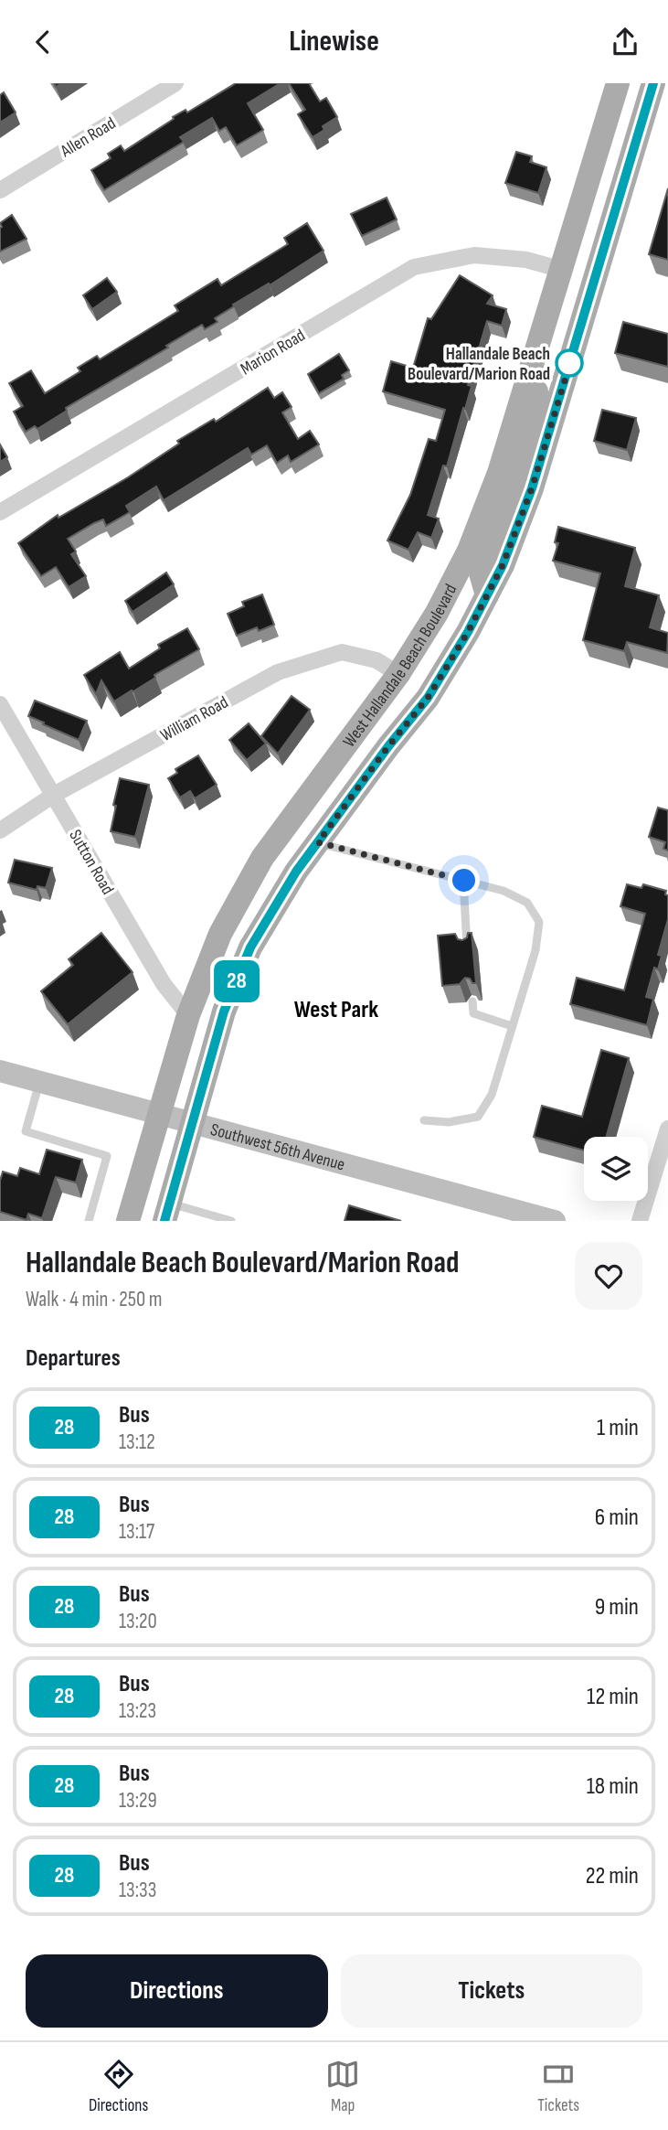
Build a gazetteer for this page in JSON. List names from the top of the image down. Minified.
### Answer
{"streets":{"main road":["West Hallandale Beach Boulevard"],"street":["Allen Road","Marion Road","William Road","Sutton Road","Southwest 56th Avenue"]},"crossings":[["Marion Road","West Hallandale Beach Boulevard"],["West Hallandale Beach Boulevard","William Road"],["West Hallandale Beach Boulevard","Sutton Road"],["West Hallandale Beach Boulevard","Southwest 56th Avenue"],["William Road","Sutton Road"]],"districts":["West Park"],"places":["Hallandale Beach Boulevard/Marion Road"],"lines":["bus line 28"],"page":{"header":"Linewise","on_map":"28","heading":[["Hallandale Beach Boulevard/Marion Road","Walk · 4 min · 250 m"],"Departures"],"list":[{"mark":"28","name":"Bus","note":"13:12","value":"1 min"},{"mark":"28","name":"Bus","note":"13:17","value":"6 min"},{"mark":"28","name":"Bus","note":"13:20","value":"9 min"},{"mark":"28","name":"Bus","note":"13:23","value":"12 min"},{"mark":"28","name":"Bus","note":"13:29","value":"18 min"},{"mark":"28","name":"Bus","note":"13:33","value":"22 min"}],"buttons":["Directions","Tickets"],"tabs":["Directions","Map","Tickets"]}}
